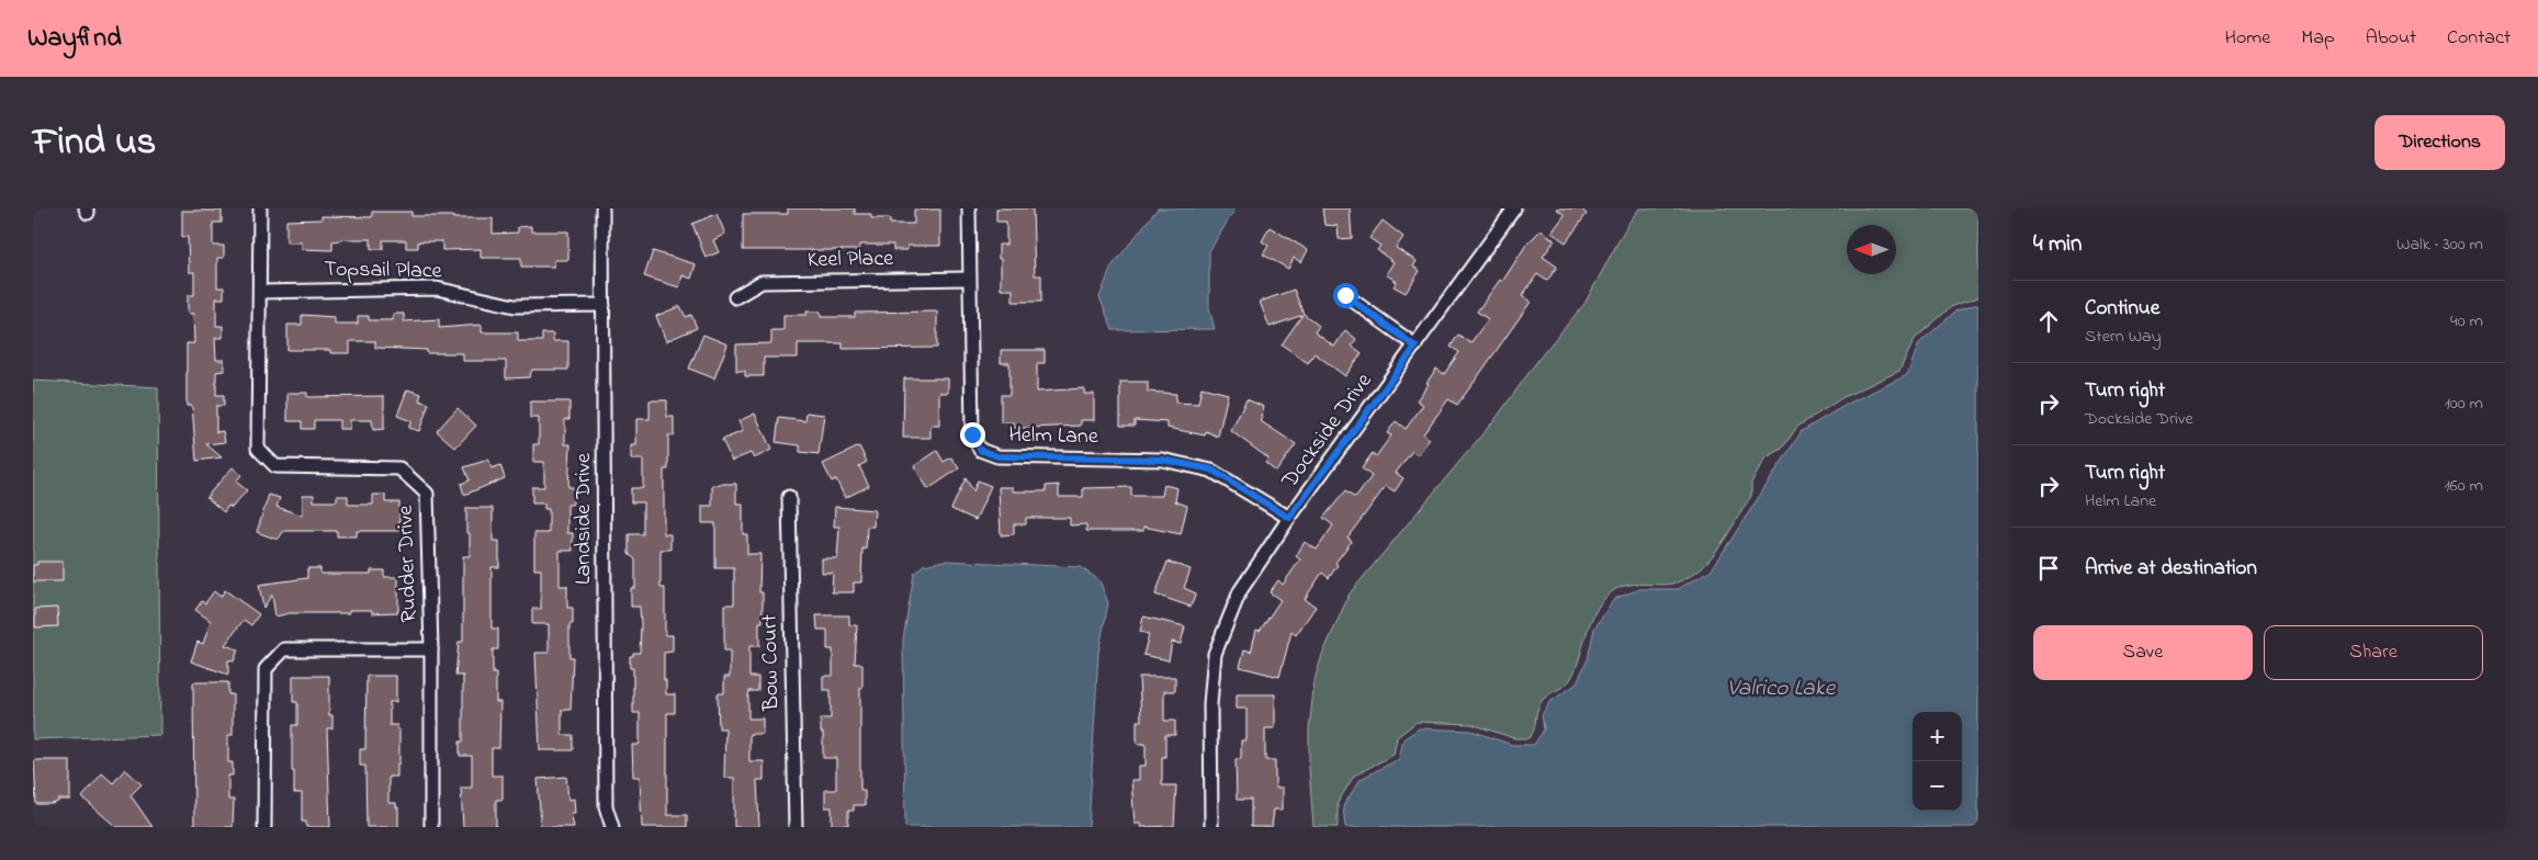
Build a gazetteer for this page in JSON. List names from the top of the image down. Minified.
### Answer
{"streets":{"street":["Keel Place","Topsail Place","Dockside Drive","Helm Lane","Landside Drive","Rudder Drive","Bow Court"]},"crossings":[["Keel Place","Helm Lane"],["Topsail Place","Landside Drive"],["Topsail Place","Rudder Drive"],["Dockside Drive","Helm Lane"]],"water":["Valrico Lake"],"north":"left","page":{"header":"Wayfind","nav":["Home","Map","About","Contact"],"title":"Find us","buttons":["Directions",["Save","Share"]],"heading":["4 min","Walk · 300 m"],"list":[["Continue","Stern Way","40 m"],["Turn right","Dockside Drive","100 m"],["Turn right","Helm Lane","160 m"],"Arrive at destination"],"map_buttons":["+","−"]}}
